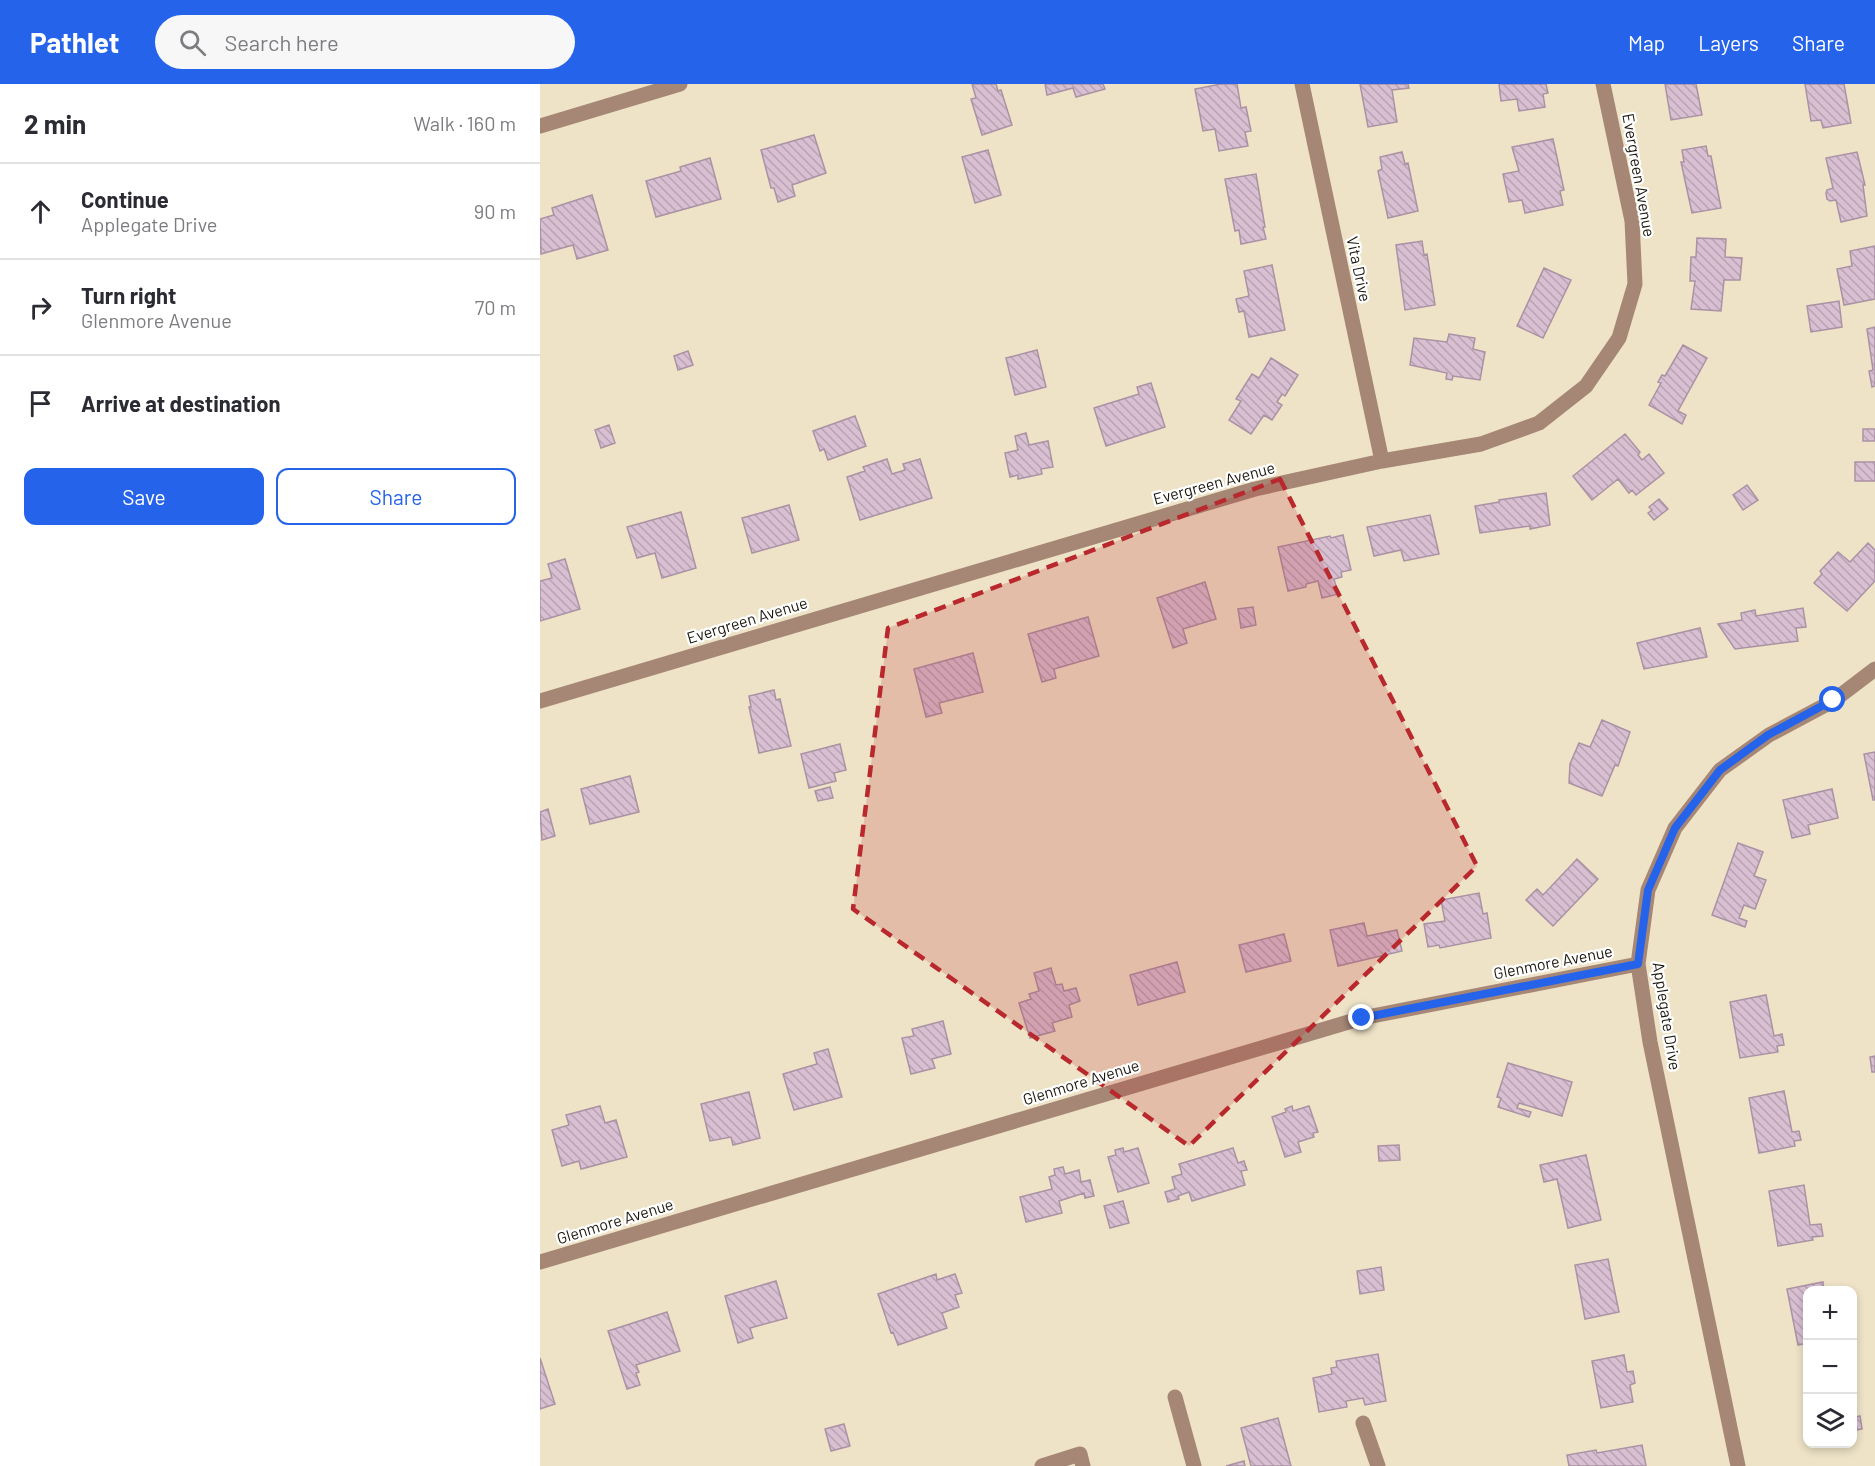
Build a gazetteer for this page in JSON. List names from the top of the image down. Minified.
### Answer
{"streets":{"street":["Evergreen Avenue","Vita Drive","Glenmore Avenue","Applegate Drive"]},"crossings":[["Evergreen Avenue","Vita Drive"],["Glenmore Avenue","Applegate Drive"]],"page":{"header":"Pathlet","search":"Search here","nav":["Map","Layers","Share"],"heading":["2 min","Walk · 160 m"],"list":[["Continue","Applegate Drive","90 m"],["Turn right","Glenmore Avenue","70 m"],"Arrive at destination"],"buttons":["Save","Share"],"map_buttons":["+","−"]}}
